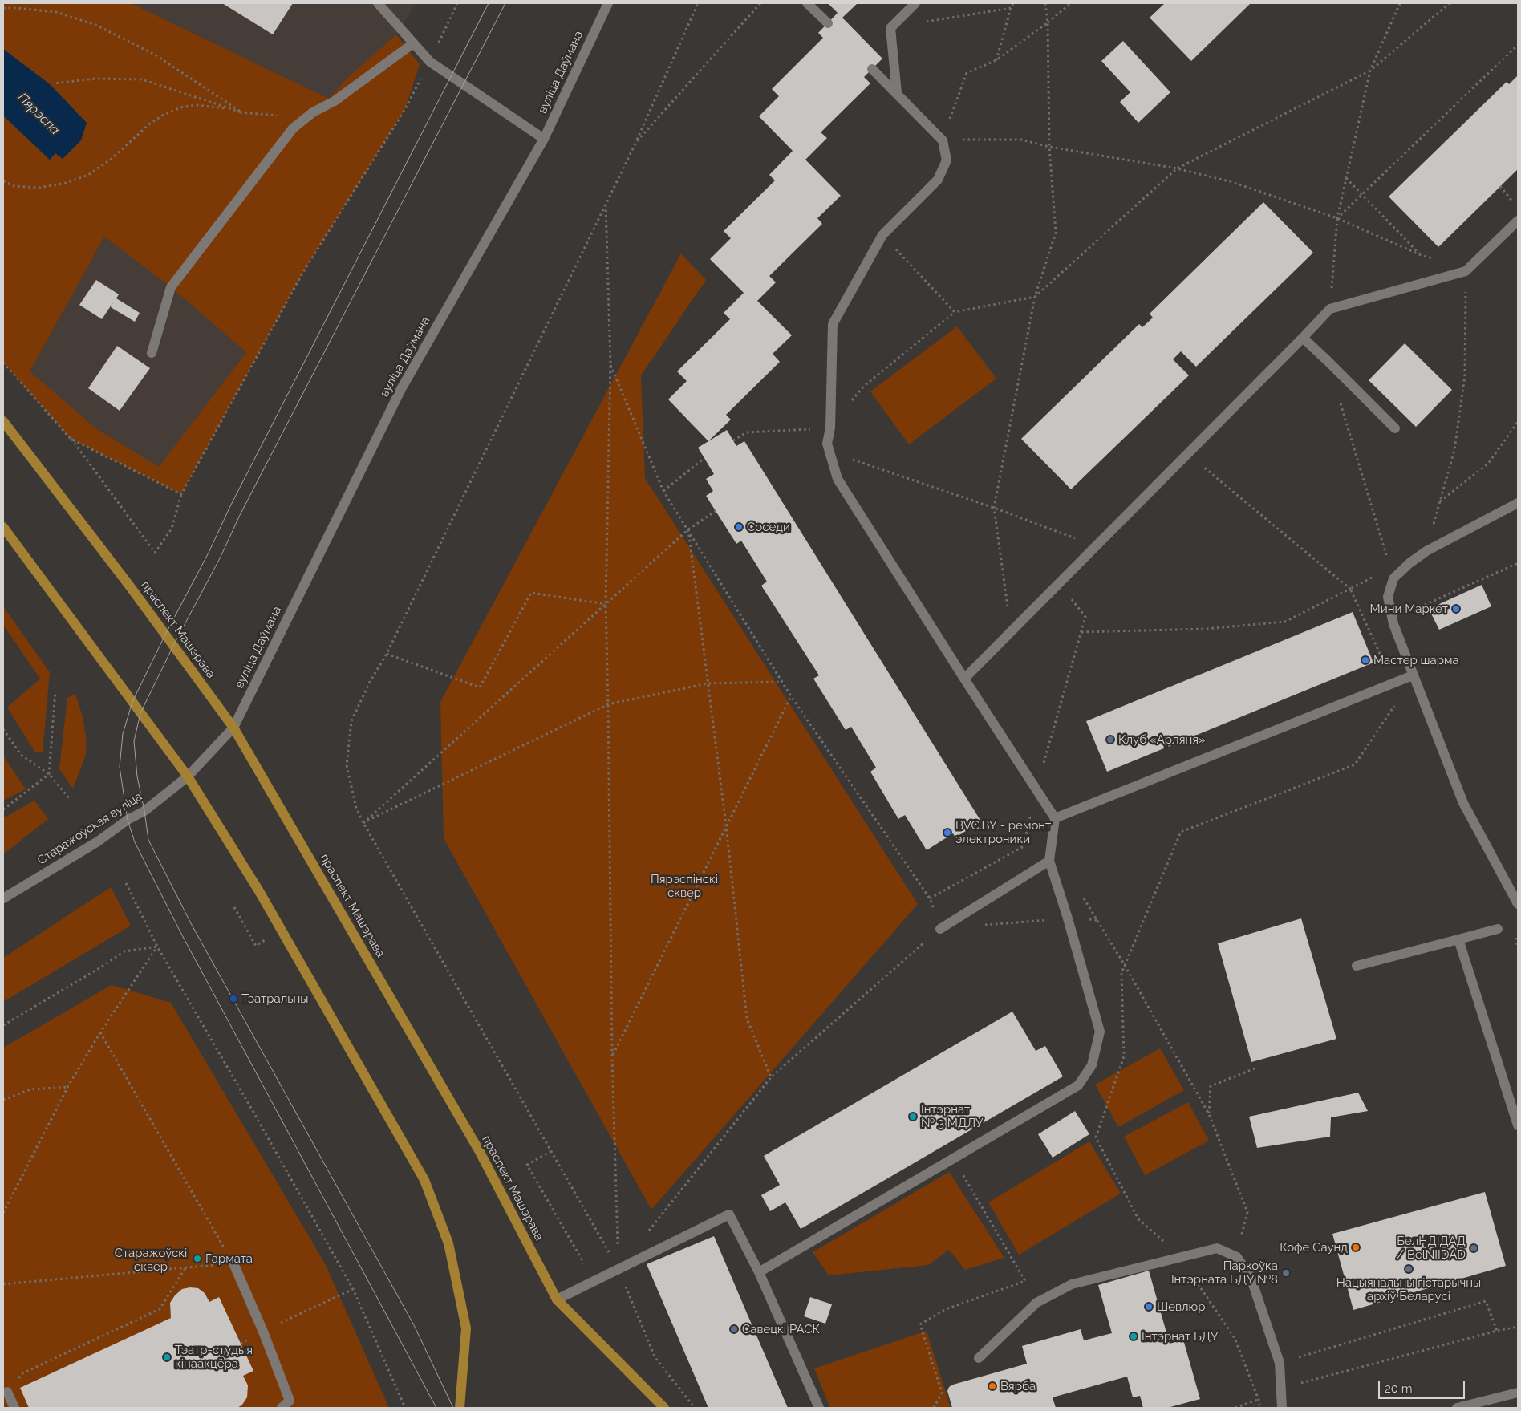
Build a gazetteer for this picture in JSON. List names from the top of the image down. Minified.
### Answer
{"streets":{"main road":["вуліца Даўмана","праспект Машэрава","Старажоўская вуліца"]},"crossings":[["вуліца Даўмана","праспект Машэрава"],["вуліца Даўмана","Старажоўская вуліца"]],"water":["Пярэспа"],"parks":["Пярэспінскі сквер","Старажоўскі сквер"],"places":["Соседи","Мини Маркет","Мастер шарма","Клуб «Арляня»","BVC.BY - ремонт электроники","Тэатральны","Інтэрнат № 3 МДЛУ","Кофе Саунд","БелНДІДАД / BelNIIDAD","Гармата","Нацыянальны гістарычны архіў Беларусі","Паркоўка Інтэрната БДУ №8","Шевлюр","Савецкі РАСК","Інтэрнат БДУ","Тэатр-студыя кінаакцёра","Вярба"],"scale_bar":"20 m"}
